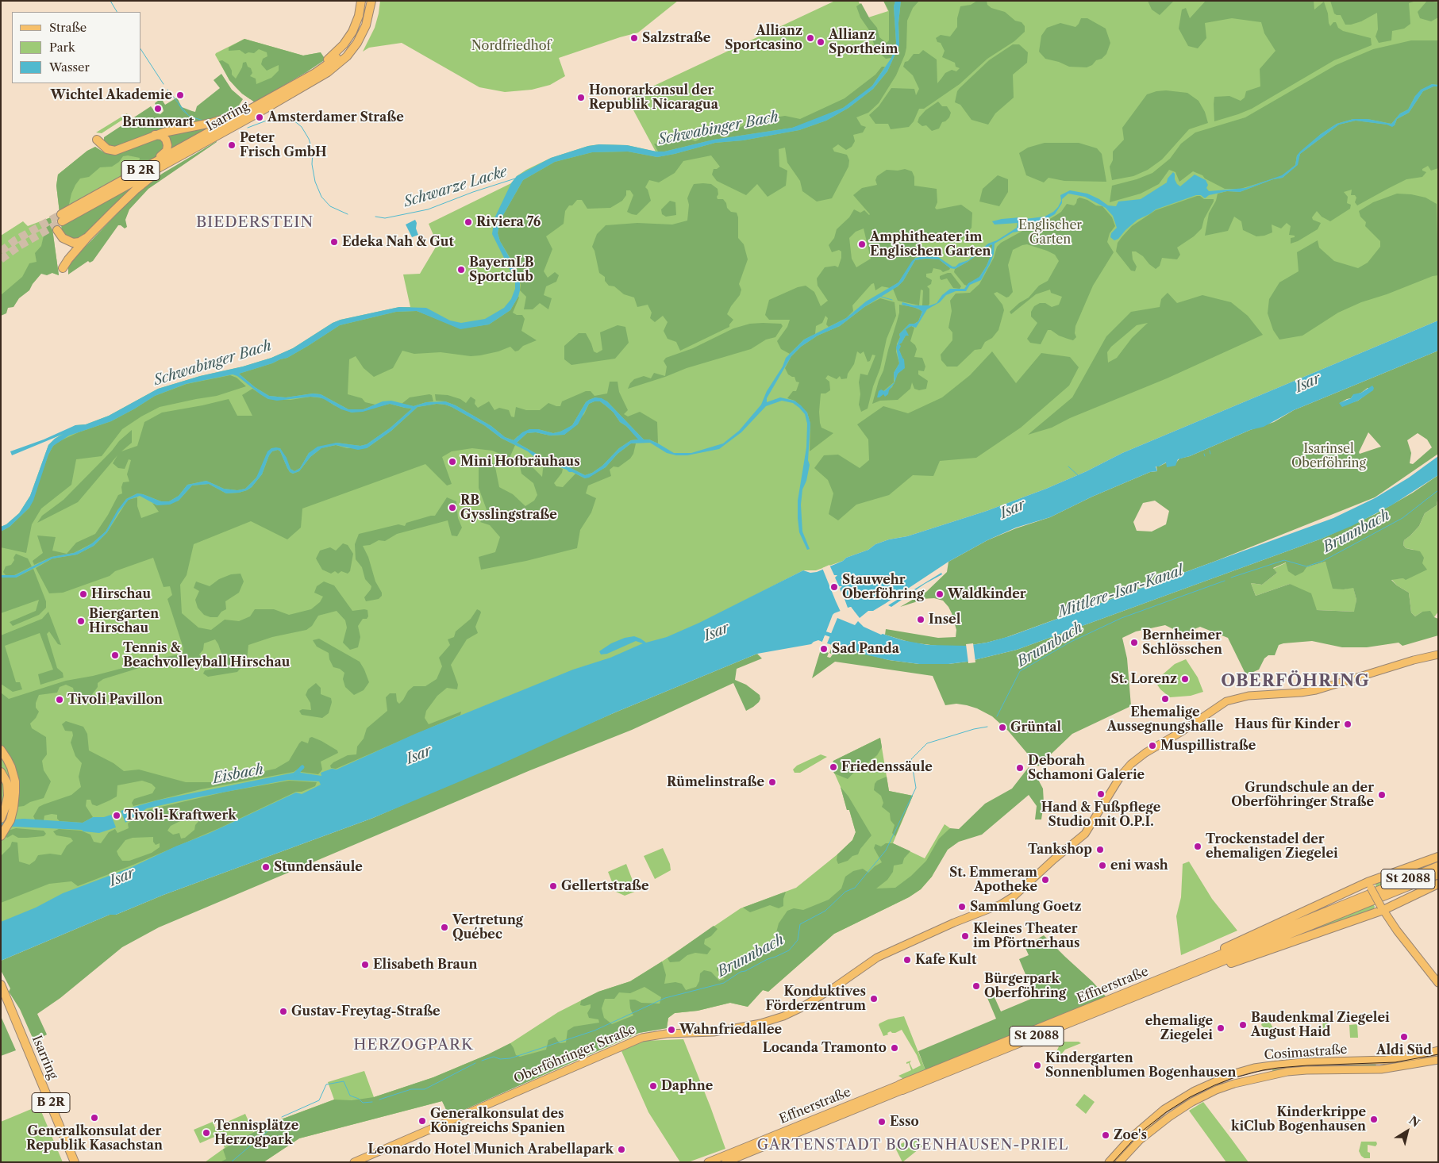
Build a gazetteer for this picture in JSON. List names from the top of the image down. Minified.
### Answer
{"streets":{"highway":["Isarring","B 2R","St 2088","Effnerstraße"],"main road":["Cosimastraße","Oberföhringer Straße"]},"districts":["BIEDERSTEIN","OBERFÖHRING","HERZOGPARK","GARTENSTADT BOGENHAUSEN-PRIEL"],"water":["Schwabinger Bach","Schwarze Lacke","Isar","Brunnbach","Mittlere-Isar-Kanal","Eisbach"],"parks":["Nordfriedhof","Englischer Garten","Isarinsel Oberföhring"],"places":["Salzstraße","Allianz Sportcasino","Allianz Sportheim","Wichtel Akademie","Honorarkonsul der Republik Nicaragua","Brunnwart","Amsterdamer Straße","Peter Frisch GmbH","Riviera 76","Edeka Nah & Gut","Amphitheater im Englischen Garten","BayernLB Sportclub","Mini Hofbräuhaus","RB Gysslingstraße","Stauwehr Oberföhring","Hirschau","Waldkinder","Insel","Biergarten Hirschau","Bernheimer Schlösschen","Sad Panda","Tennis & Beachvolleyball Hirschau","St. Lorenz","Ehemalige Aussegnungshalle","Tivoli Pavillon","Haus für Kinder","Grüntal","Muspillistraße","Friedenssäule","Deborah Schamoni Galerie","Rümelinstraße","Hand & Fußpflege Studio mit O.P.I.","Grundschule an der Oberföhringer Straße","Tivoli-Kraftwerk","Trockenstadel der ehemaligen Ziegelei","Tankshop","eni wash","Stundensäule","St. Emmeram Apotheke","Gellertstraße","Sammlung Goetz","Vertretung Québec","Kleines Theater im Pförtnerhaus","Kafe Kult","Elisabeth Braun","Bürgerpark Oberföhring","Konduktives Förderzentrum","Gustav-Freytag-Straße","Baudenkmal Ziegelei August Haid","ehemalige Ziegelei","Wahnfriedallee","Aldi Süd","Locanda Tramonto","Kindergarten Sonnenblumen Bogenhausen","Daphne","Generalkonsulat der Republik Kasachstan","Kinderkrippe kiClub Bogenhausen","Generalkonsulat des Königreichs Spanien","Esso","Tennisplätze Herzogpark","Zoe's","Leonardo Hotel Munich Arabellapark"],"legend":["Straße","Park","Wasser"],"north":"top right"}
